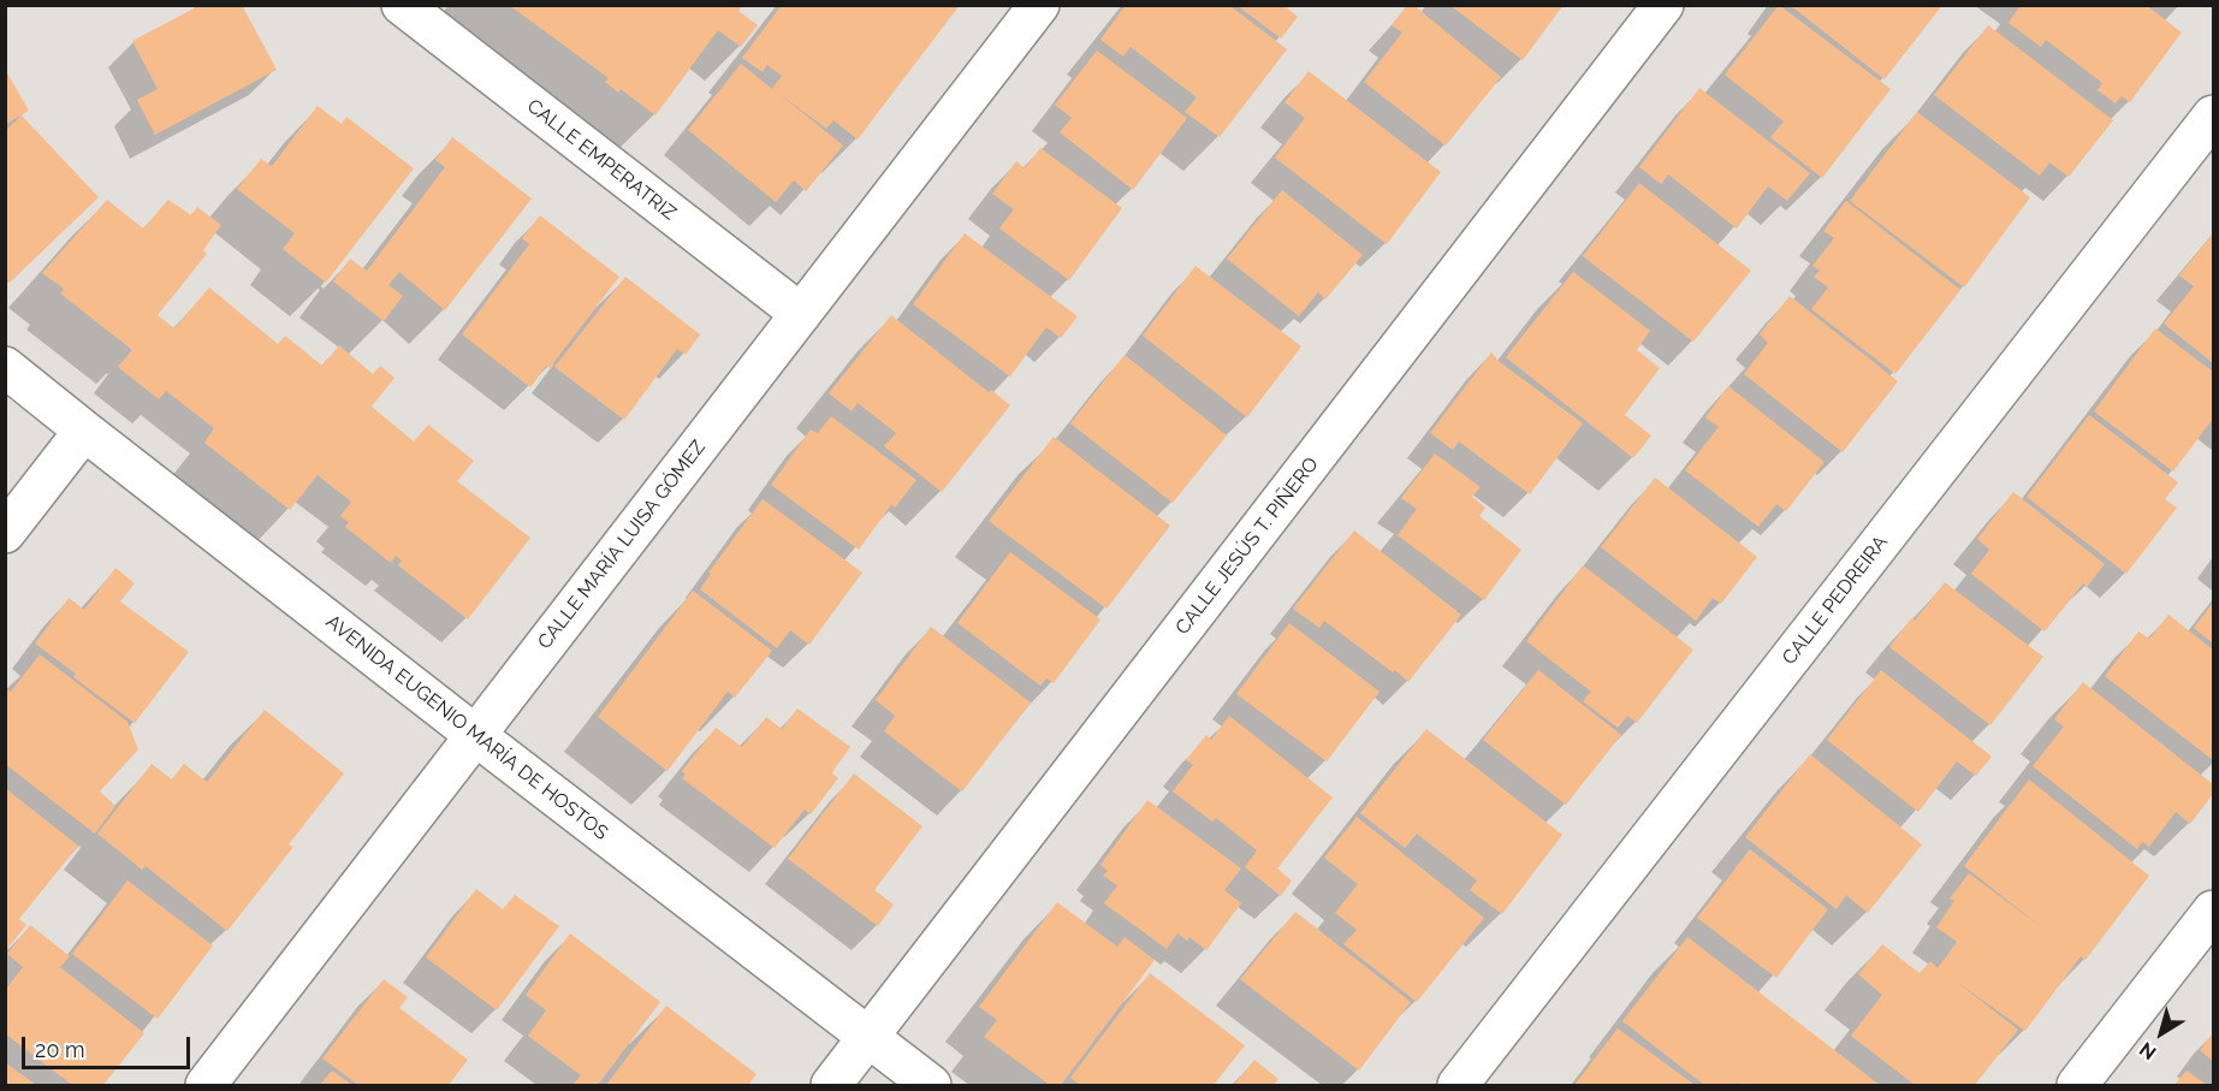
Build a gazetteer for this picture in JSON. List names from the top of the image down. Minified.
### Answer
{"streets":{"street":["CALLE EMPERATRIZ","CALLE MARÍA LUISA GÓMEZ","CALLE JESÚS T. PIÑERO","CALLE PEDREIRA","AVENIDA EUGENIO MARÍA DE HOSTOS"]},"crossings":[["CALLE EMPERATRIZ","CALLE MARÍA LUISA GÓMEZ"],["CALLE MARÍA LUISA GÓMEZ","AVENIDA EUGENIO MARÍA DE HOSTOS"],["CALLE JESÚS T. PIÑERO","AVENIDA EUGENIO MARÍA DE HOSTOS"]],"scale_bar":"20 m","north":"bottom left"}
